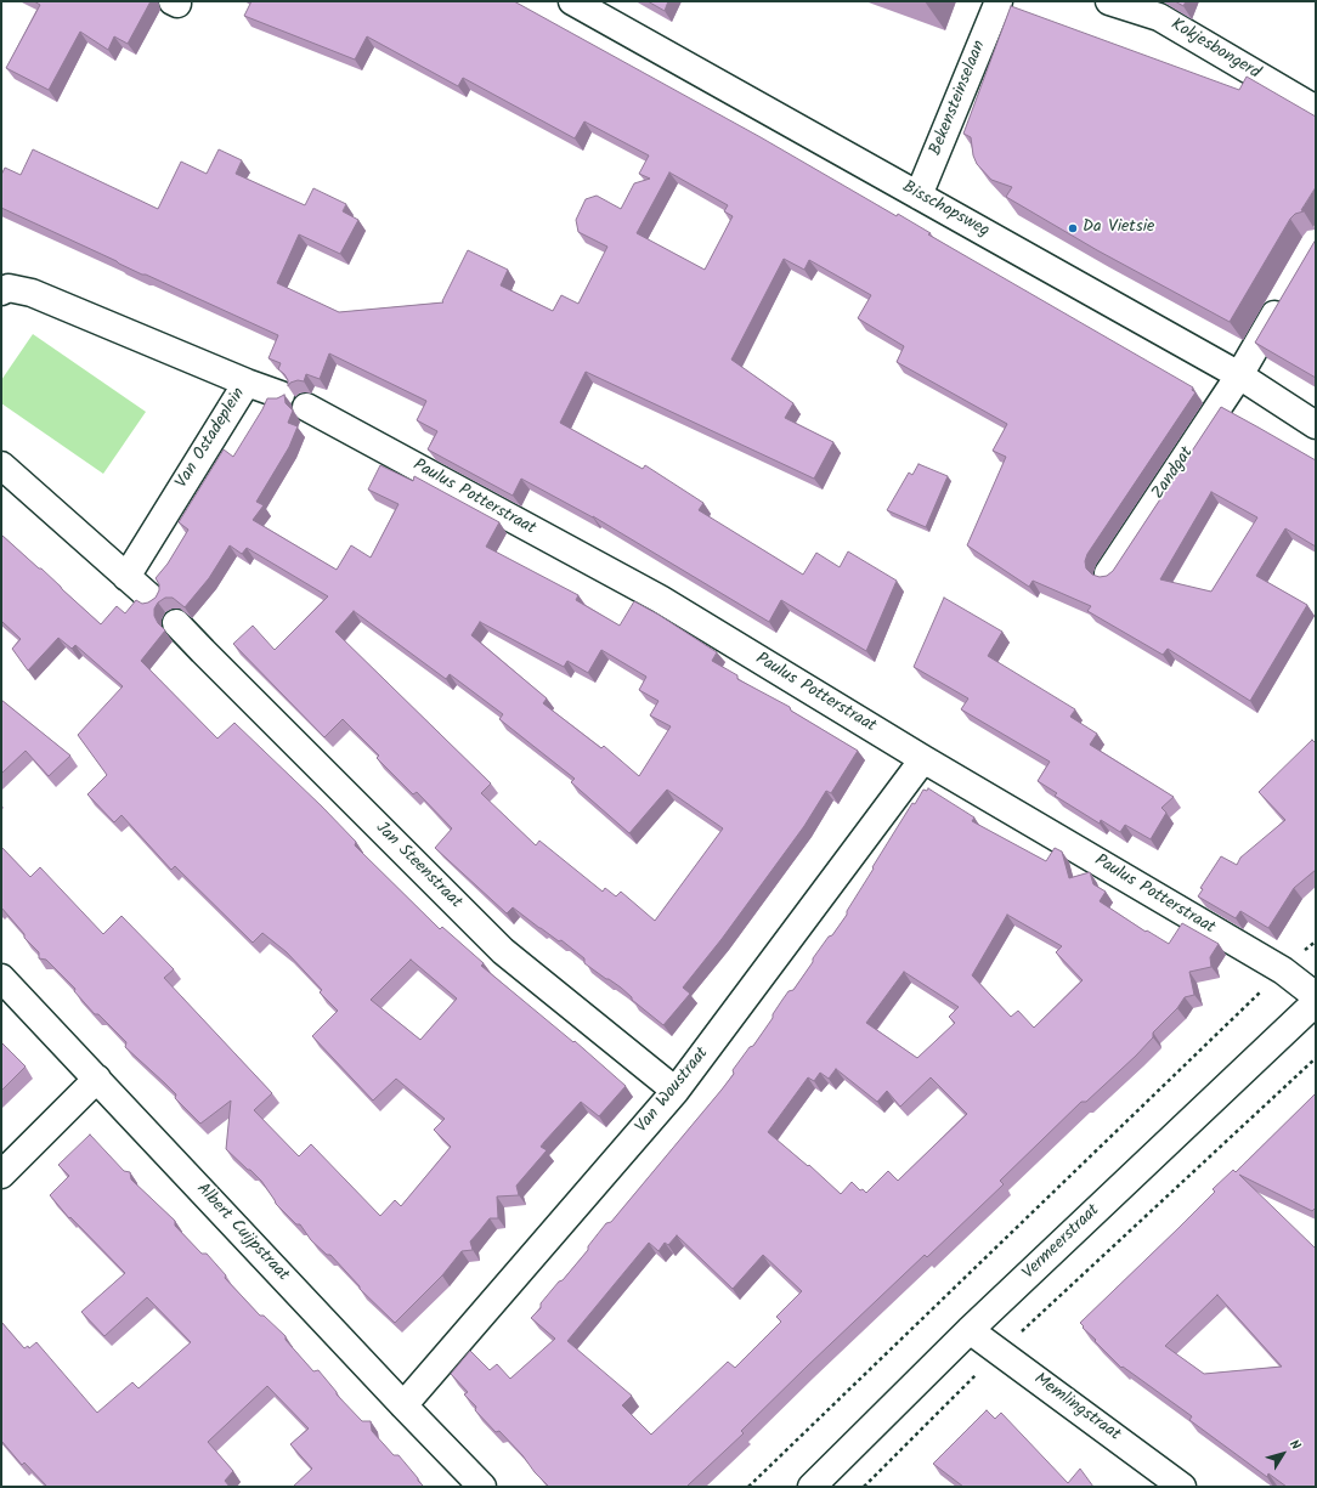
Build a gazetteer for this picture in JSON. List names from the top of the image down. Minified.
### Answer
{"streets":{"street":["Kokjesbongerd","Bekensteinselaan","Bisschopsweg","Van Ostadeplein","Zandgat","Paulus Potterstraat","Jan Steenstraat","Van Woustraat","Albert Cuijpstraat","Vermeerstraat","Memlingstraat"]},"crossings":[["Bekensteinselaan","Bisschopsweg"],["Bisschopsweg","Zandgat"],["Paulus Potterstraat","Van Woustraat"],["Jan Steenstraat","Van Woustraat"],["Van Woustraat","Albert Cuijpstraat"],["Vermeerstraat","Memlingstraat"]],"places":["Da Vietsie"],"north":"top right"}
